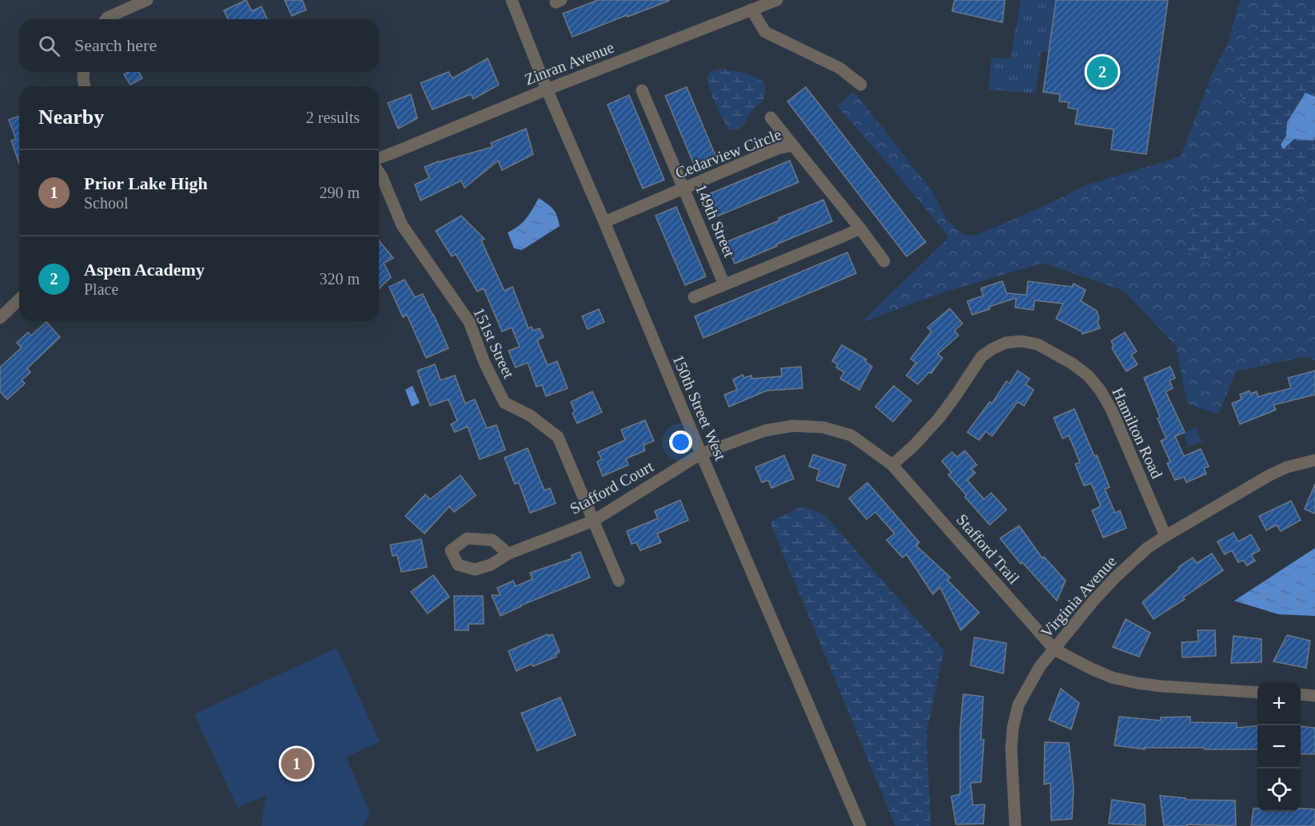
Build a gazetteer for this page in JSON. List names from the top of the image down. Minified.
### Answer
{"streets":{"street":["Zinran Avenue","Cedarview Circle","149th Street","151st Street","150th Street West","Hamilton Road","Stafford Court","Stafford Trail","Virginia Avenue"]},"crossings":[["Zinran Avenue","150th Street West"],["Cedarview Circle","149th Street"],["Cedarview Circle","150th Street West"],["151st Street","Stafford Court"],["150th Street West","Stafford Court"],["150th Street West","Stafford Trail"],["Hamilton Road","Stafford Trail"],["Hamilton Road","Virginia Avenue"],["Stafford Court","Stafford Trail"],["Stafford Trail","Virginia Avenue"]],"page":{"search":"Search here","pins":["2","1"],"heading":["Nearby","2 results"],"list":[{"mark":"1","name":"Prior Lake High","note":"School","value":"290 m"},{"mark":"2","name":"Aspen Academy","note":"Place","value":"320 m"}],"map_buttons":["+","−"]}}
